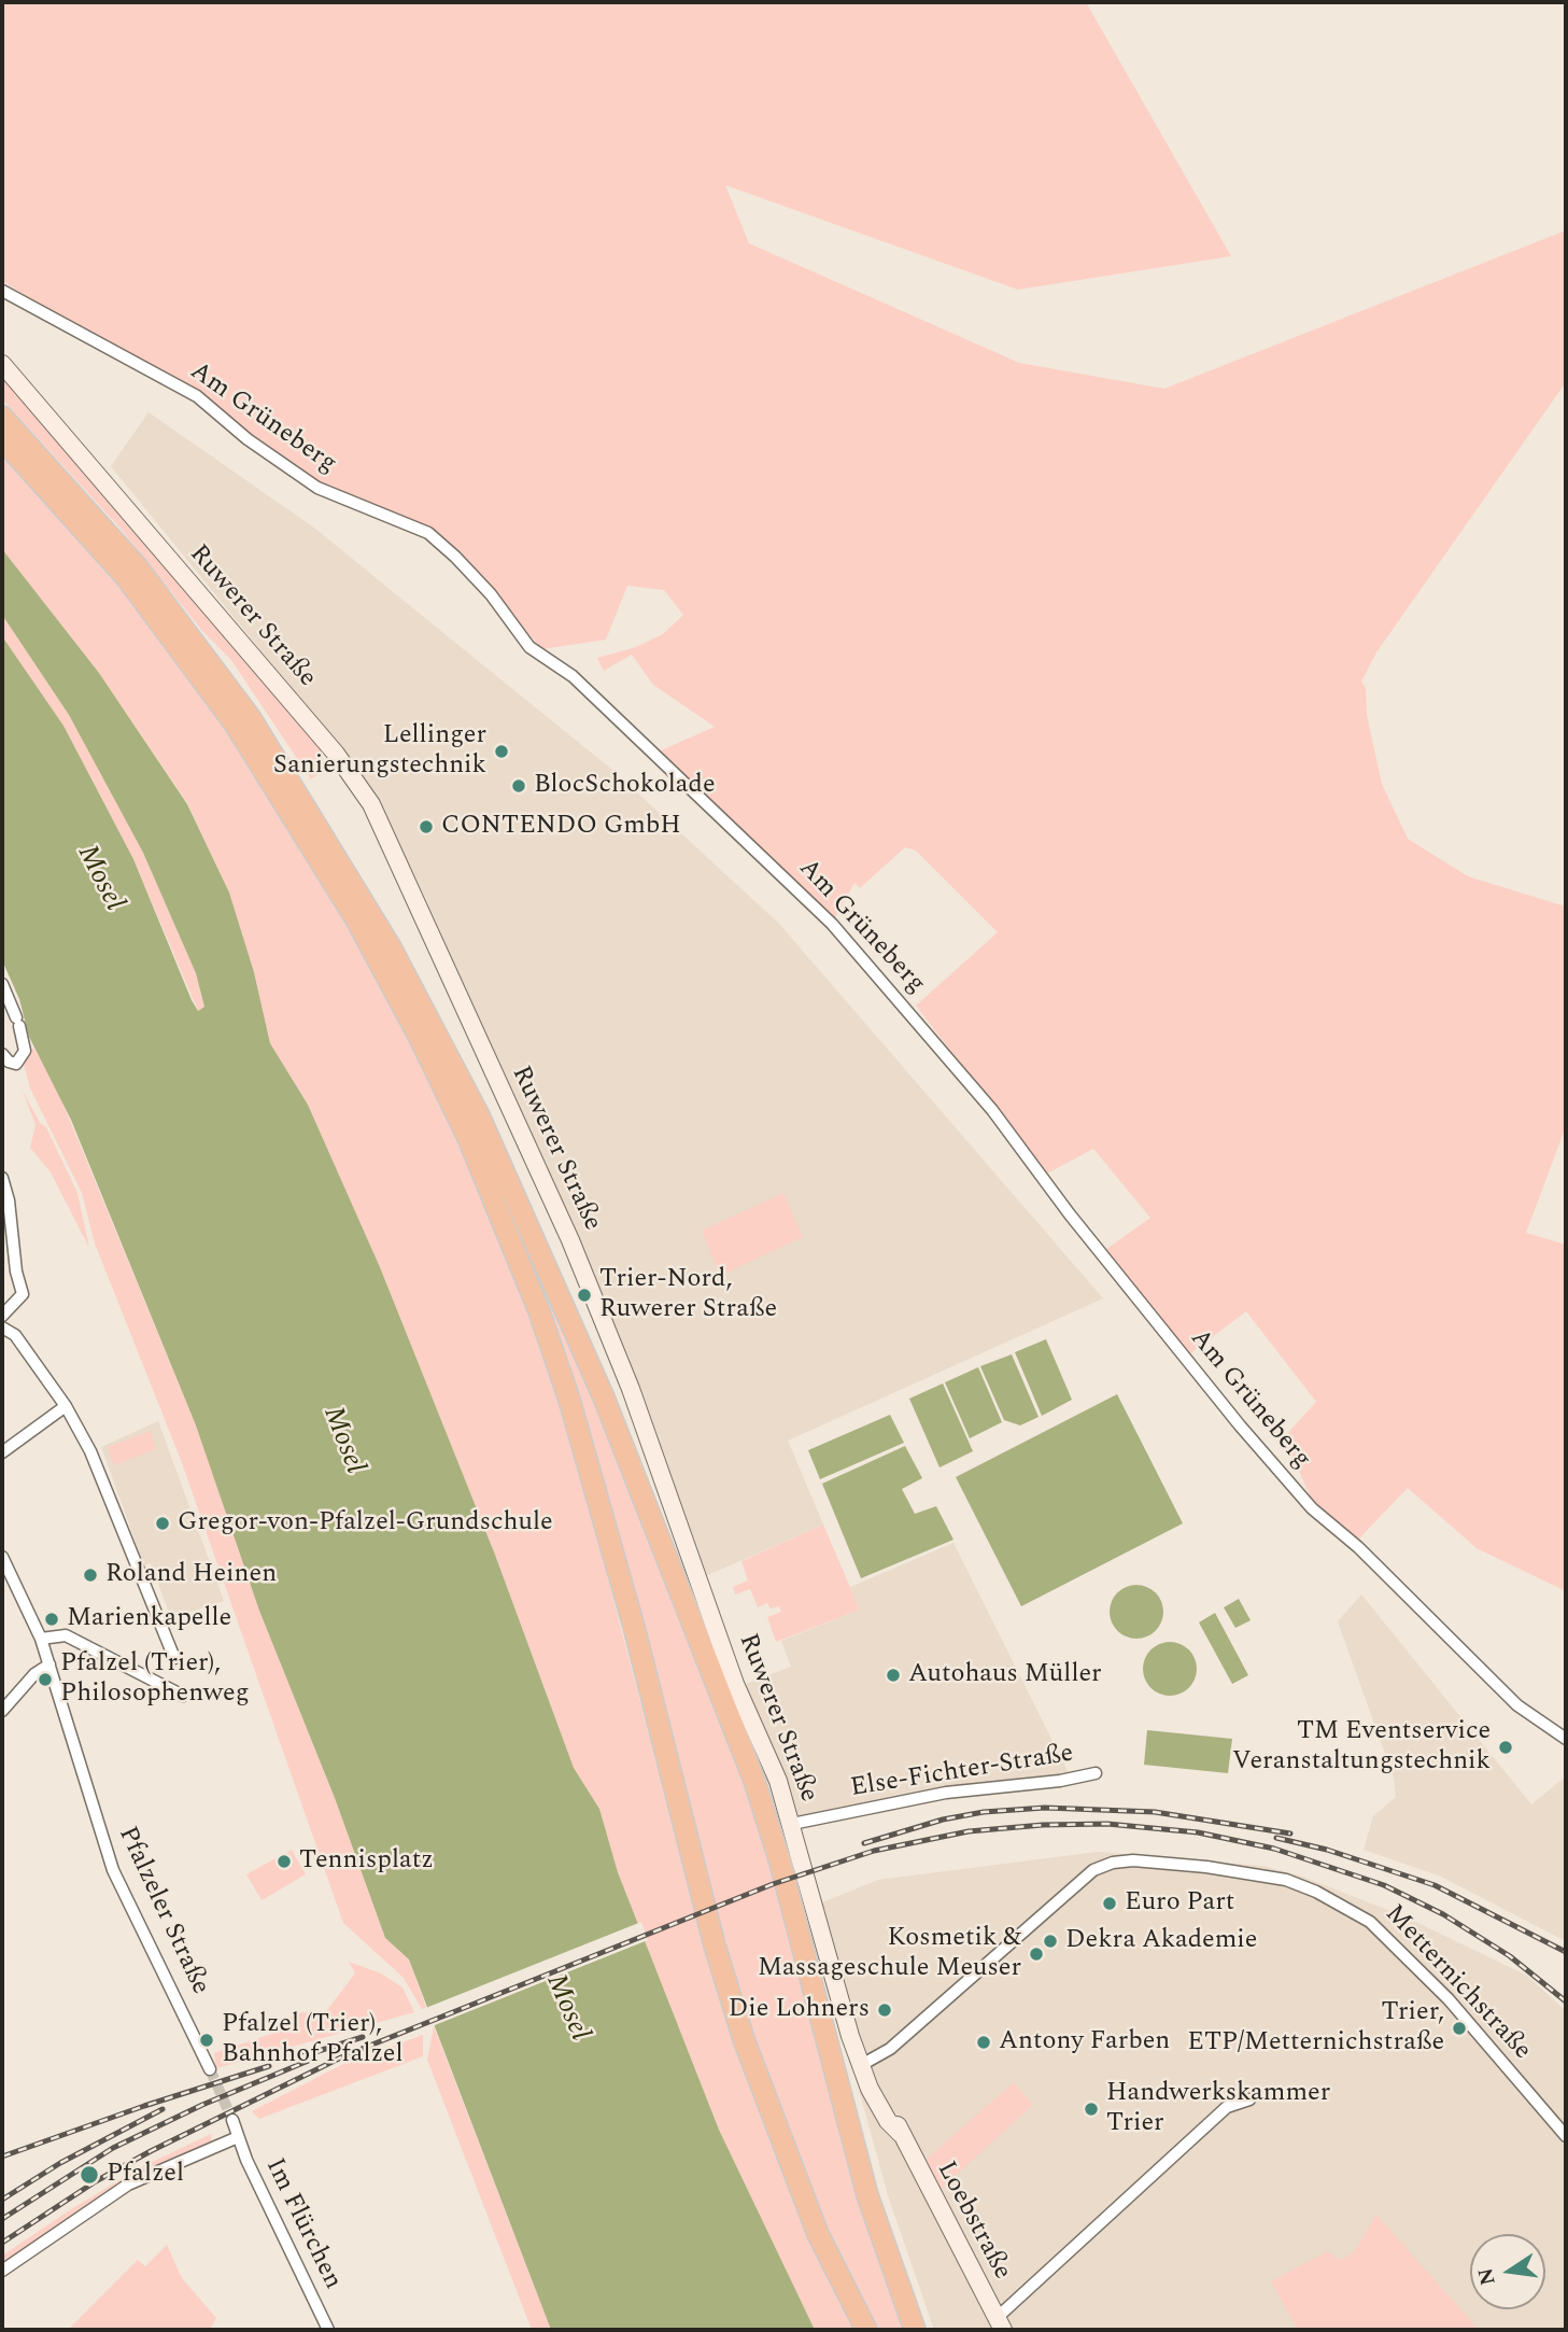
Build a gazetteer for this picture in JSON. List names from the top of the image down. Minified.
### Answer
{"streets":{"main road":["Ruwerer Straße","Loebstraße"],"street":["Am Grüneberg","Else-Fichter-Straße","Pfalzeler Straße","Metternichstraße","Im Flürchen"]},"crossings":[["Ruwerer Straße","Else-Fichter-Straße"],["Ruwerer Straße","Metternichstraße"],["Ruwerer Straße","Loebstraße"],["Metternichstraße","Loebstraße"]],"water":["Mosel"],"places":["Lellinger Sanierungstechnik","BlocSchokolade","CONTENDO GmbH","Trier-Nord, Ruwerer Straße","Gregor-von-Pfalzel-Grundschule","Roland Heinen","Marienkapelle","Autohaus Müller","Pfalzel (Trier), Philosophenweg","TM Eventservice Veranstaltungstechnik","Tennisplatz","Euro Part","Dekra Akademie","Kosmetik & Massageschule Meuser","Die Lohners","Trier, ETP/Metternichstraße","Pfalzel (Trier), Bahnhof Pfalzel","Antony Farben","Handwerkskammer Trier","Pfalzel"],"north":"left"}
